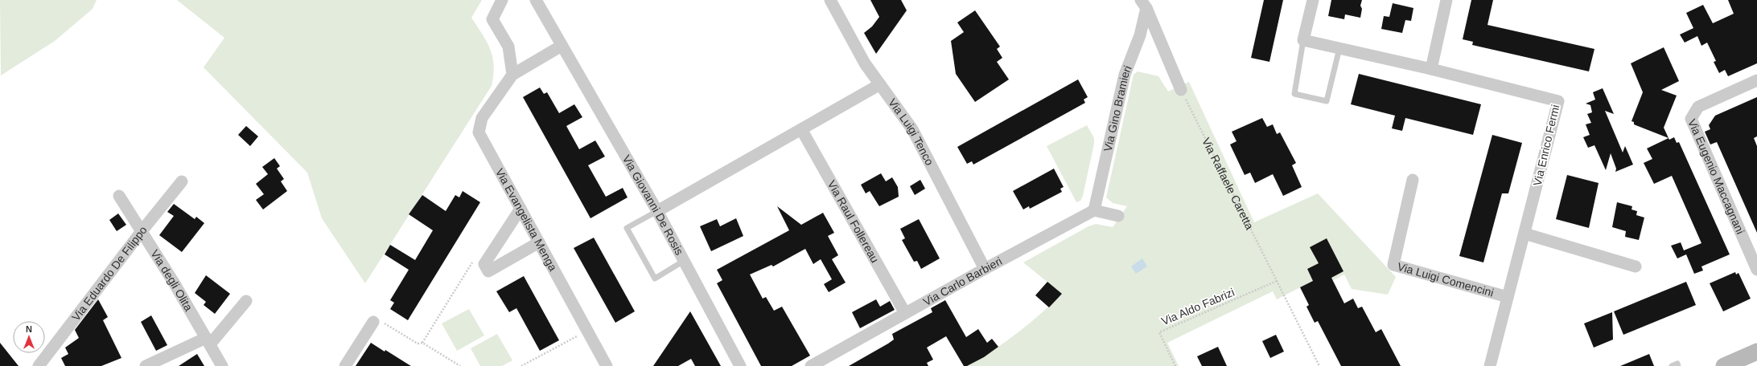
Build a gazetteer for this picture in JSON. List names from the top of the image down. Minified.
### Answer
{"streets":{"street":["Via Gino Bramieri","Via Luigi Tenco","Via Enrico Fermi","Via Eugenio Maccagnani","Via Giovanni De Rosis","Via Evangelista Menga","Via Raul Follereau","Via Eduardo De Filippo","Via Luigi Comencini","Via degli Olita","Via Carlo Barbieri"],"path":["Via Raffaele Caretta","Via Aldo Fabrizi"]},"crossings":[["Via Gino Bramieri","Via Carlo Barbieri"],["Via Luigi Tenco","Via Carlo Barbieri"],["Via Enrico Fermi","Via Luigi Comencini"],["Via Raffaele Caretta","Via Aldo Fabrizi"],["Via Raul Follereau","Via Carlo Barbieri"],["Via Eduardo De Filippo","Via degli Olita"]],"north":"top"}
